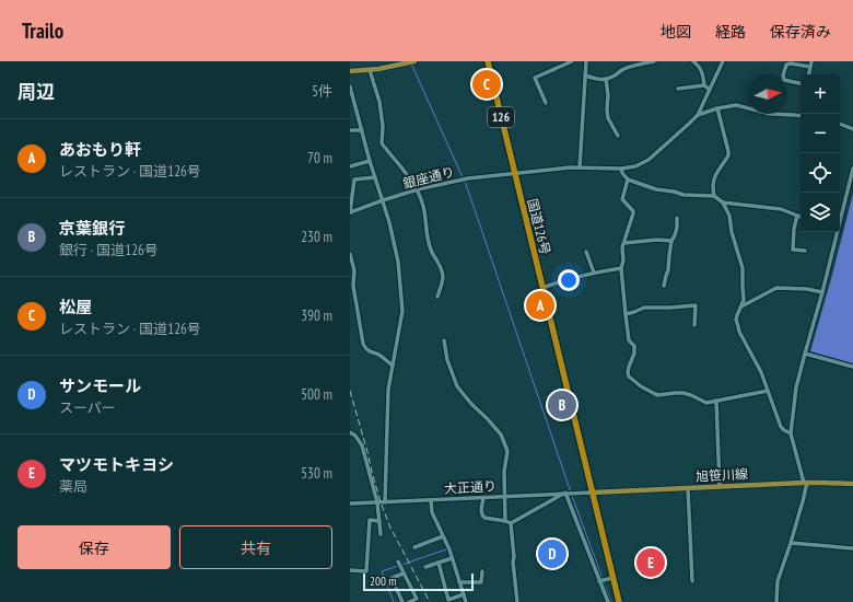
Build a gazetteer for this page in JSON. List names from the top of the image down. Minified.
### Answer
{"streets":{"highway":["126","国道126号"],"main road":["旭笹川線"],"street":["銀座通り","大正通り"]},"crossings":[["銀座通り","国道126号"],["国道126号","旭笹川線"],["国道126号","大正通り"],["旭笹川線","大正通り"]],"scale_bar":"200 m","north":"right","page":{"header":"Trailo","nav":["地図","経路","保存済み"],"heading":["周辺","5件"],"pins":["C","A","B","D","E"],"map_buttons":["+","−"],"list":[{"mark":"A","name":"あおもり軒","note":"レストラン · 国道126号","value":"70 m"},{"mark":"B","name":"京葉銀行","note":"銀行 · 国道126号","value":"230 m"},{"mark":"C","name":"松屋","note":"レストラン · 国道126号","value":"390 m"},{"mark":"D","name":"サンモール","note":"スーパー","value":"500 m"},{"mark":"E","name":"マツモトキヨシ","note":"薬局","value":"530 m"}],"buttons":["保存","共有"],"scale":"200 m"}}
